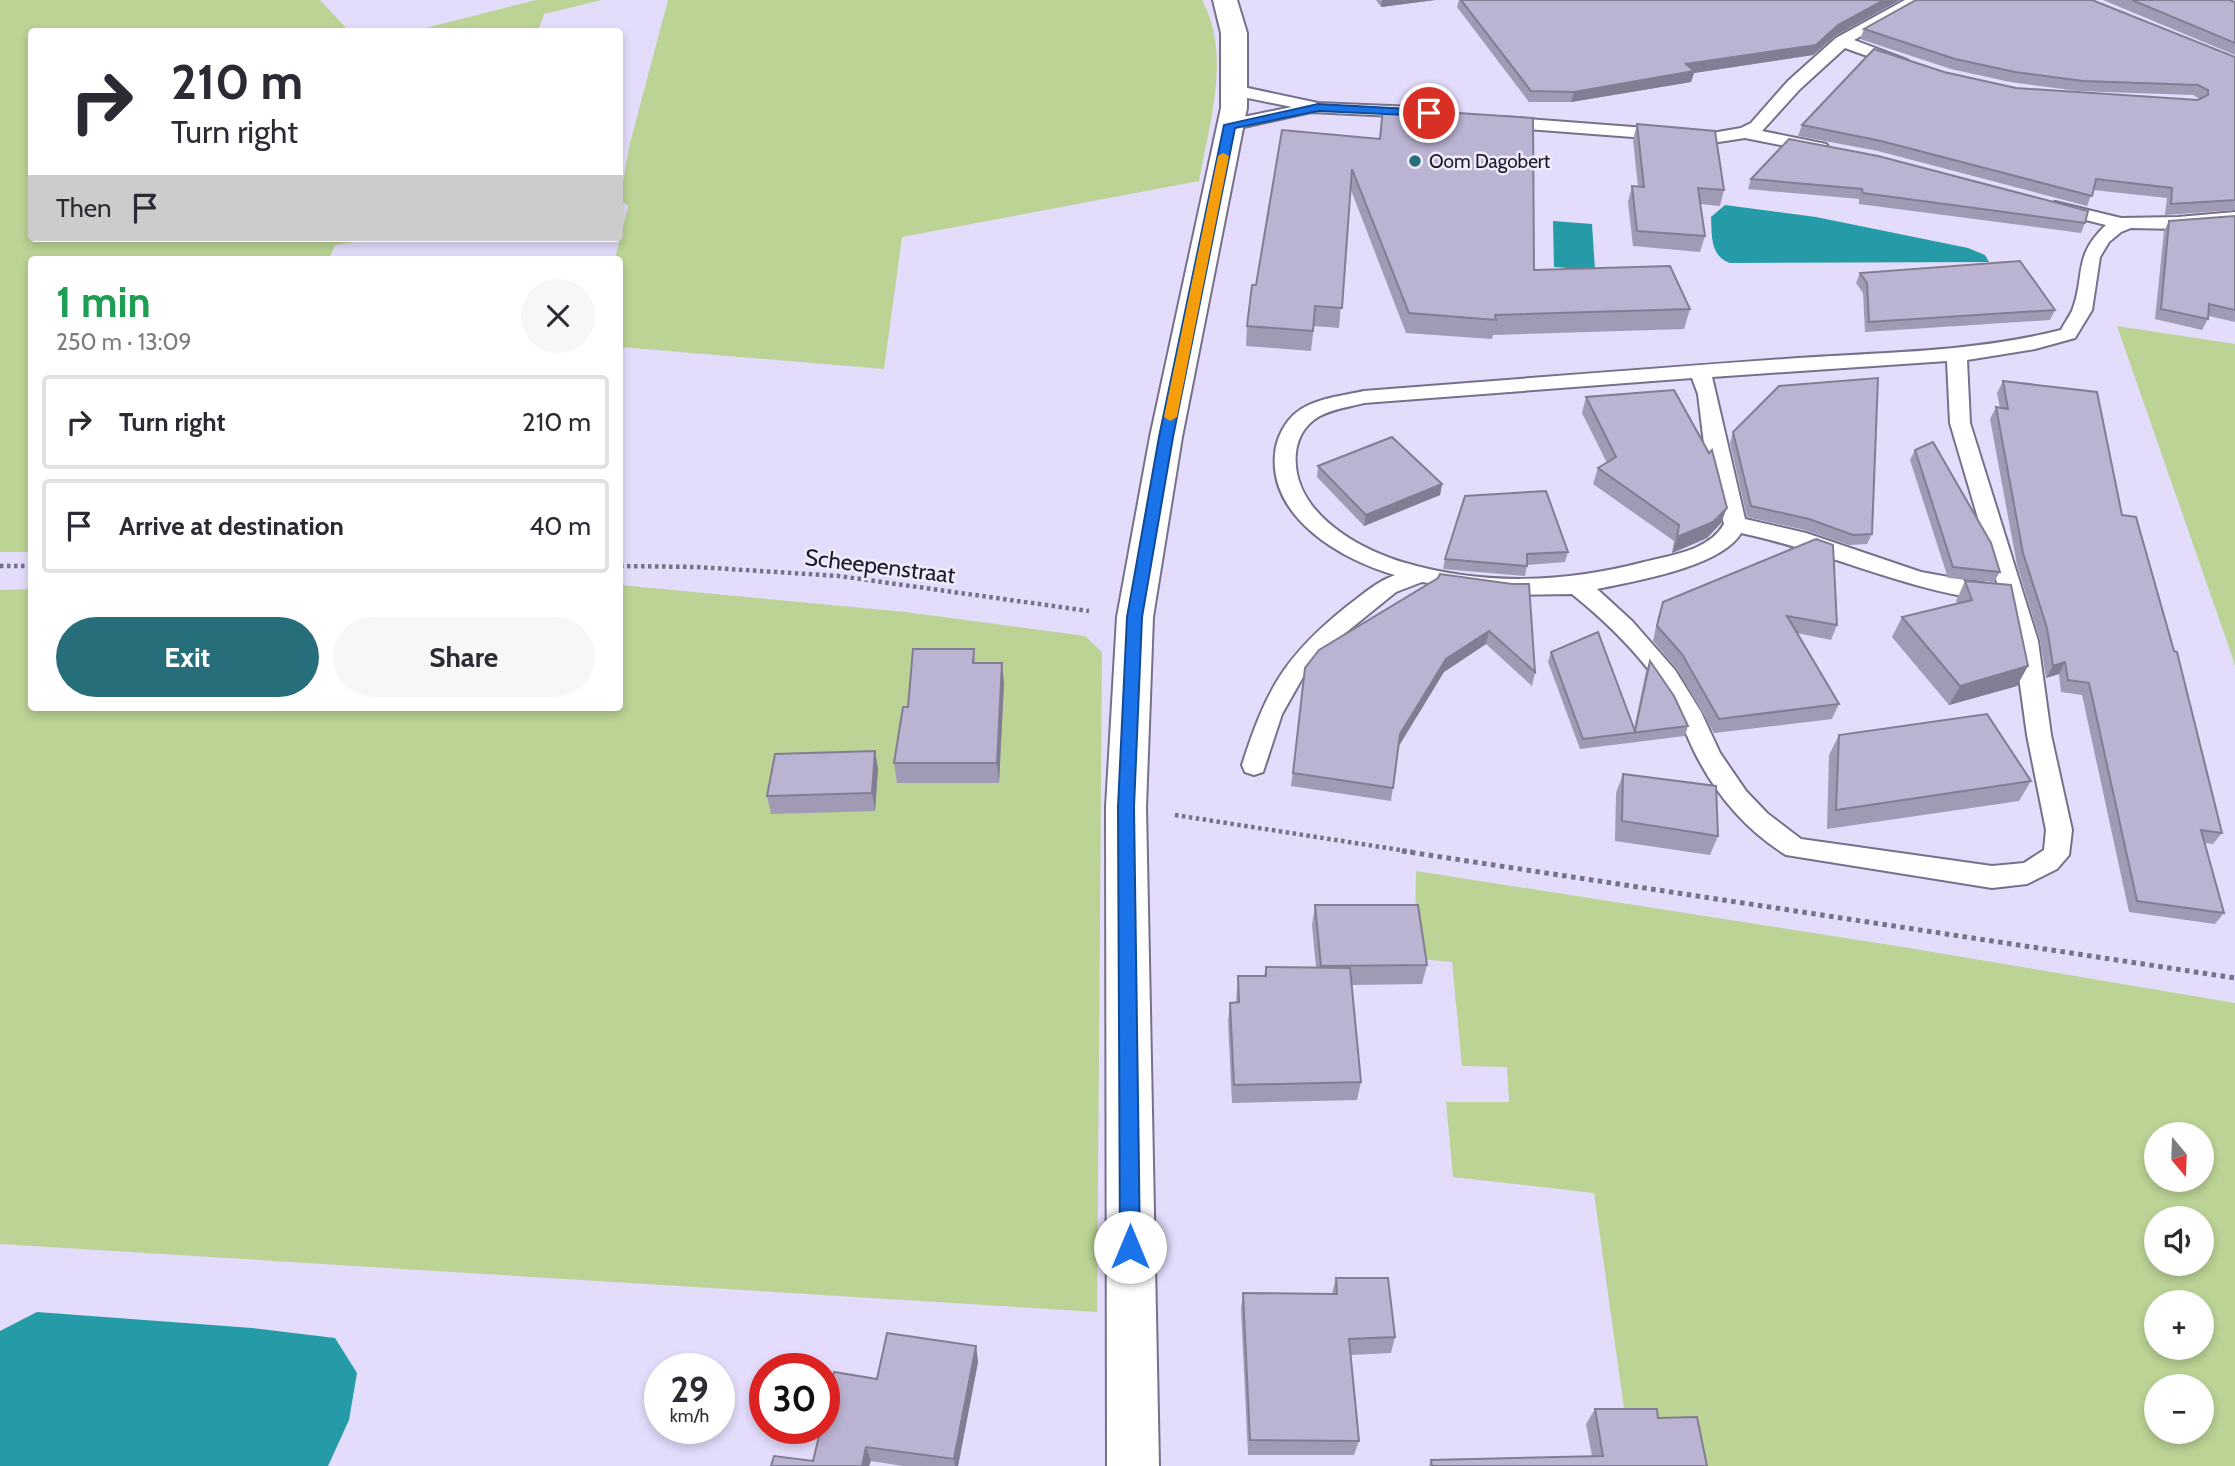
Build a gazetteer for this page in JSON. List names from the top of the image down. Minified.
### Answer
{"streets":{"path":["Scheepenstraat"]},"places":["Oom Dagobert"],"north":"bottom","page":{"turn":["210 m","Turn right"],"then":"Then","heading":["1 min","250 m · 13:09"],"list":[{"name":"Turn right","value":"210 m"},{"name":"Arrive at destination","value":"40 m"}],"buttons":["Exit","Share"],"map_buttons":["+","−"],"speed":"29 km/h","limit":"30"}}
